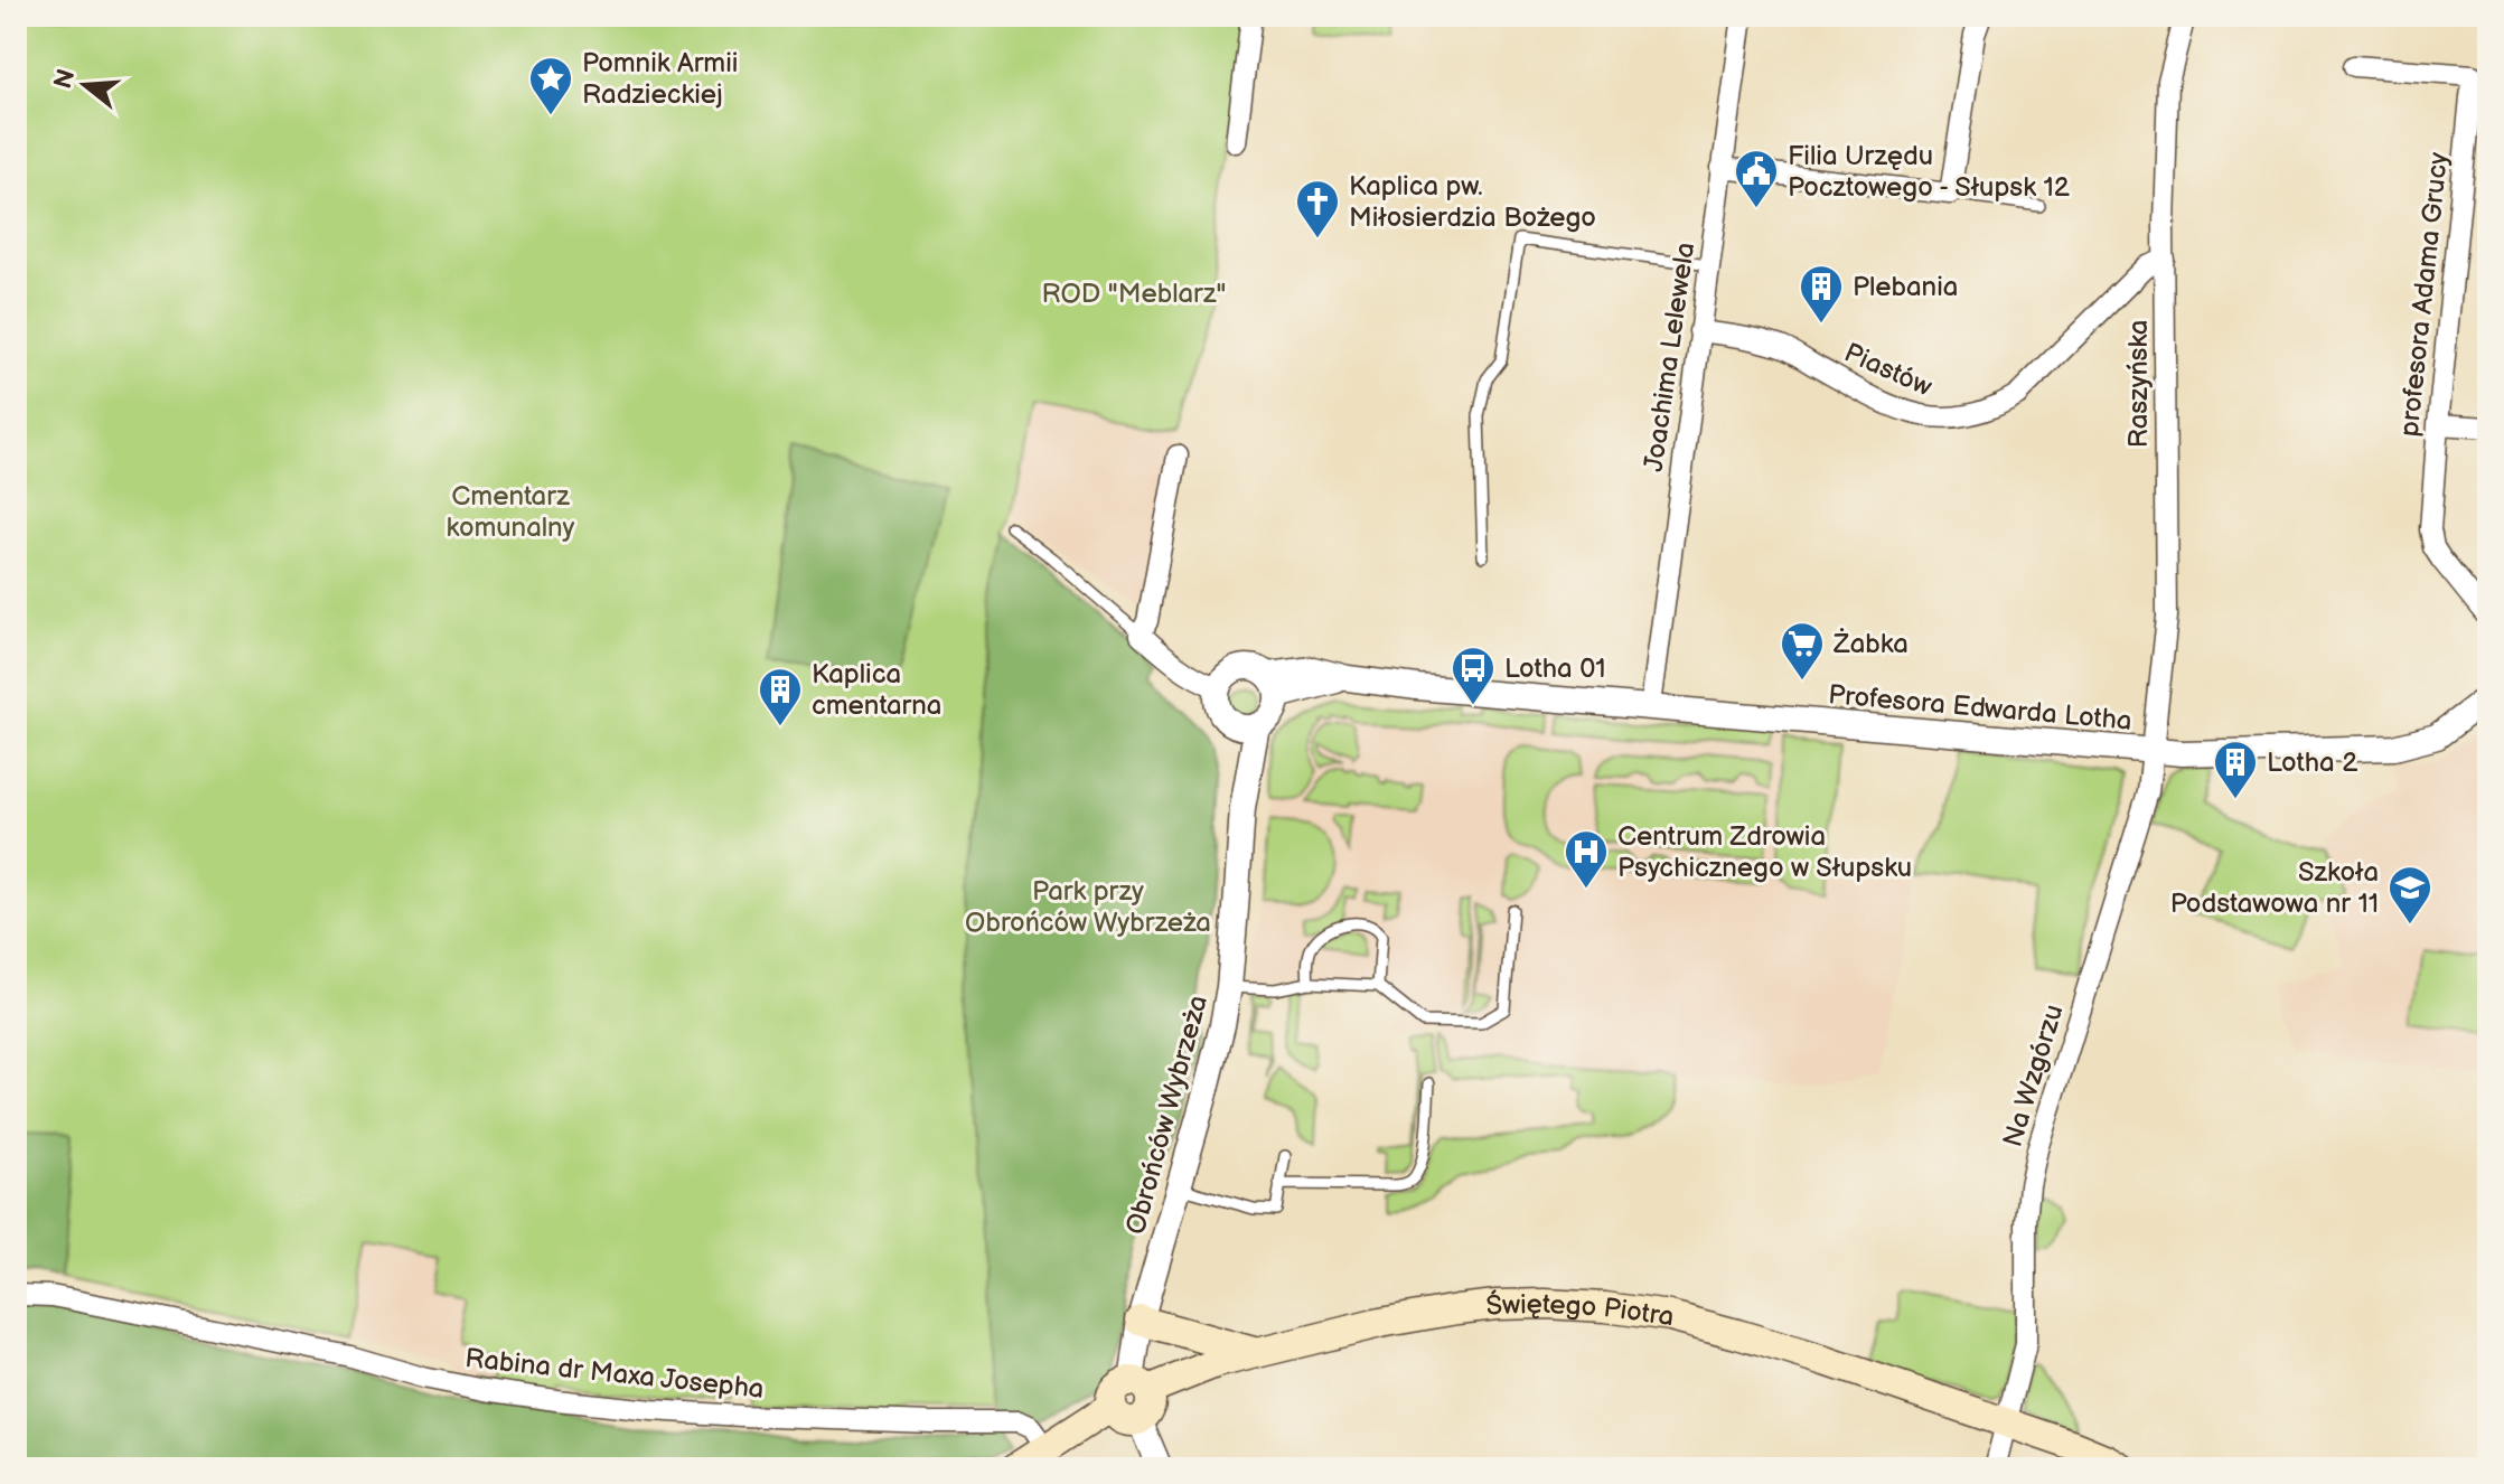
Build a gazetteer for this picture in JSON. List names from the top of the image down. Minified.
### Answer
{"streets":{"main road":["Świętego Piotra"],"street":["profesora Adama Grucy","Joachima Lelewela","Piastów","Raszyńska","Profesora Edwarda Lotha","Na Wzgórzu","Obrońców Wybrzeża","Rabina dr Maxa Josepha"]},"crossings":[["Joachima Lelewela","Piastów"],["Joachima Lelewela","Profesora Edwarda Lotha"],["Piastów","Raszyńska"],["Raszyńska","Profesora Edwarda Lotha"],["Raszyńska","Na Wzgórzu"],["Profesora Edwarda Lotha","Na Wzgórzu"],["Profesora Edwarda Lotha","Obrońców Wybrzeża"],["Na Wzgórzu","Świętego Piotra"],["Obrońców Wybrzeża","Świętego Piotra"]],"parks":["ROD \"Meblarz\"","Cmentarz komunalny","Park przy Obrońców Wybrzeża"],"places":{"place":["Pomnik Armii Radzieckiej"],"public building":["Filia Urzędu Pocztowego - Słupsk 12"],"church":["Kaplica pw. Miłosierdzia Bożego"],"building":["Plebania","Kaplica cmentarna","Lotha 2"],"supermarket":["Żabka"],"bus stop":["Lotha 01"],"hospital":["Centrum Zdrowia Psychicznego w Słupsku"],"school or university":["Szkoła Podstawowa nr 11"]},"north":"left"}
